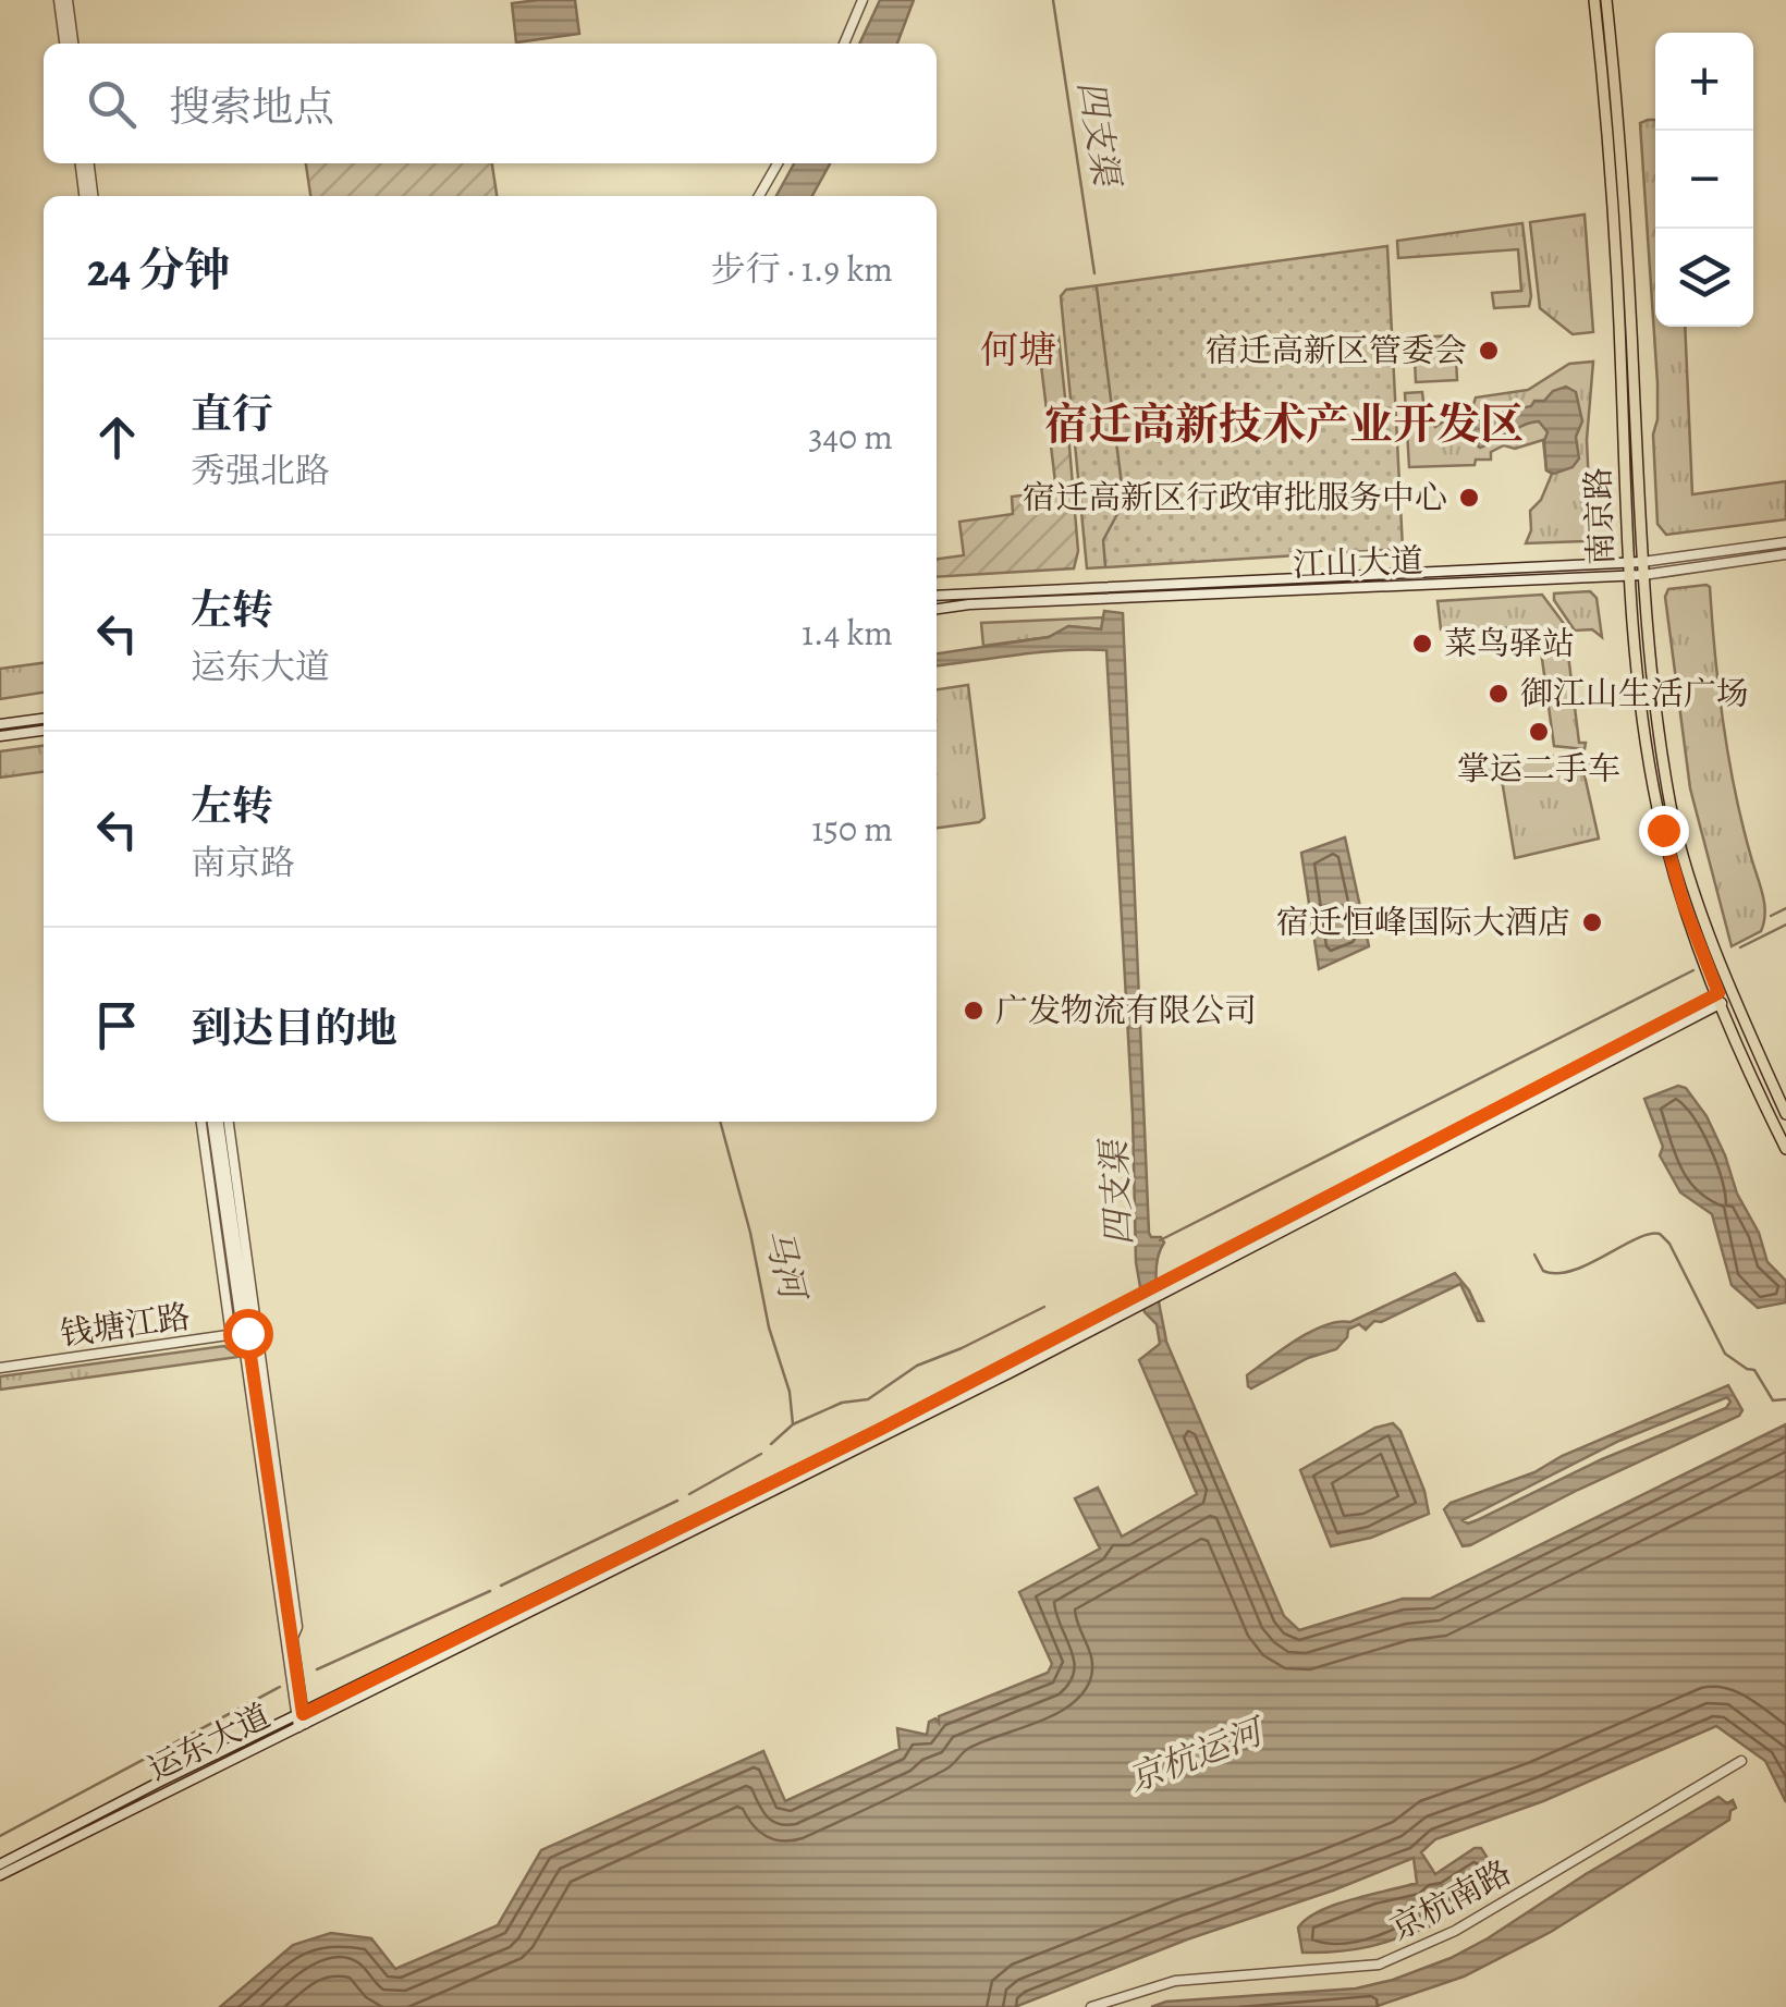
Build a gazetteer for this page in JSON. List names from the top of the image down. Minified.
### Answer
{"streets":{"main road":["南京路","江山大道","钱塘江路","运东大道","京杭南路"]},"crossings":[["南京路","江山大道"],["南京路","运东大道"]],"districts":["何塘","宿迁高新技术产业开发区"],"water":["四支渠","马河","京杭运河"],"places":["宿迁高新区管委会","宿迁高新区行政审批服务中心","菜鸟驿站","御江山生活广场","掌运二手车","宿迁恒峰国际大酒店","广发物流有限公司"],"page":{"map_buttons":["+","−"],"search":"搜索地点","heading":["24 分钟","步行 · 1.9 km"],"list":[["直行","秀强北路","340 m"],["左转","运东大道","1.4 km"],["左转","南京路","150 m"],"到达目的地"]}}
